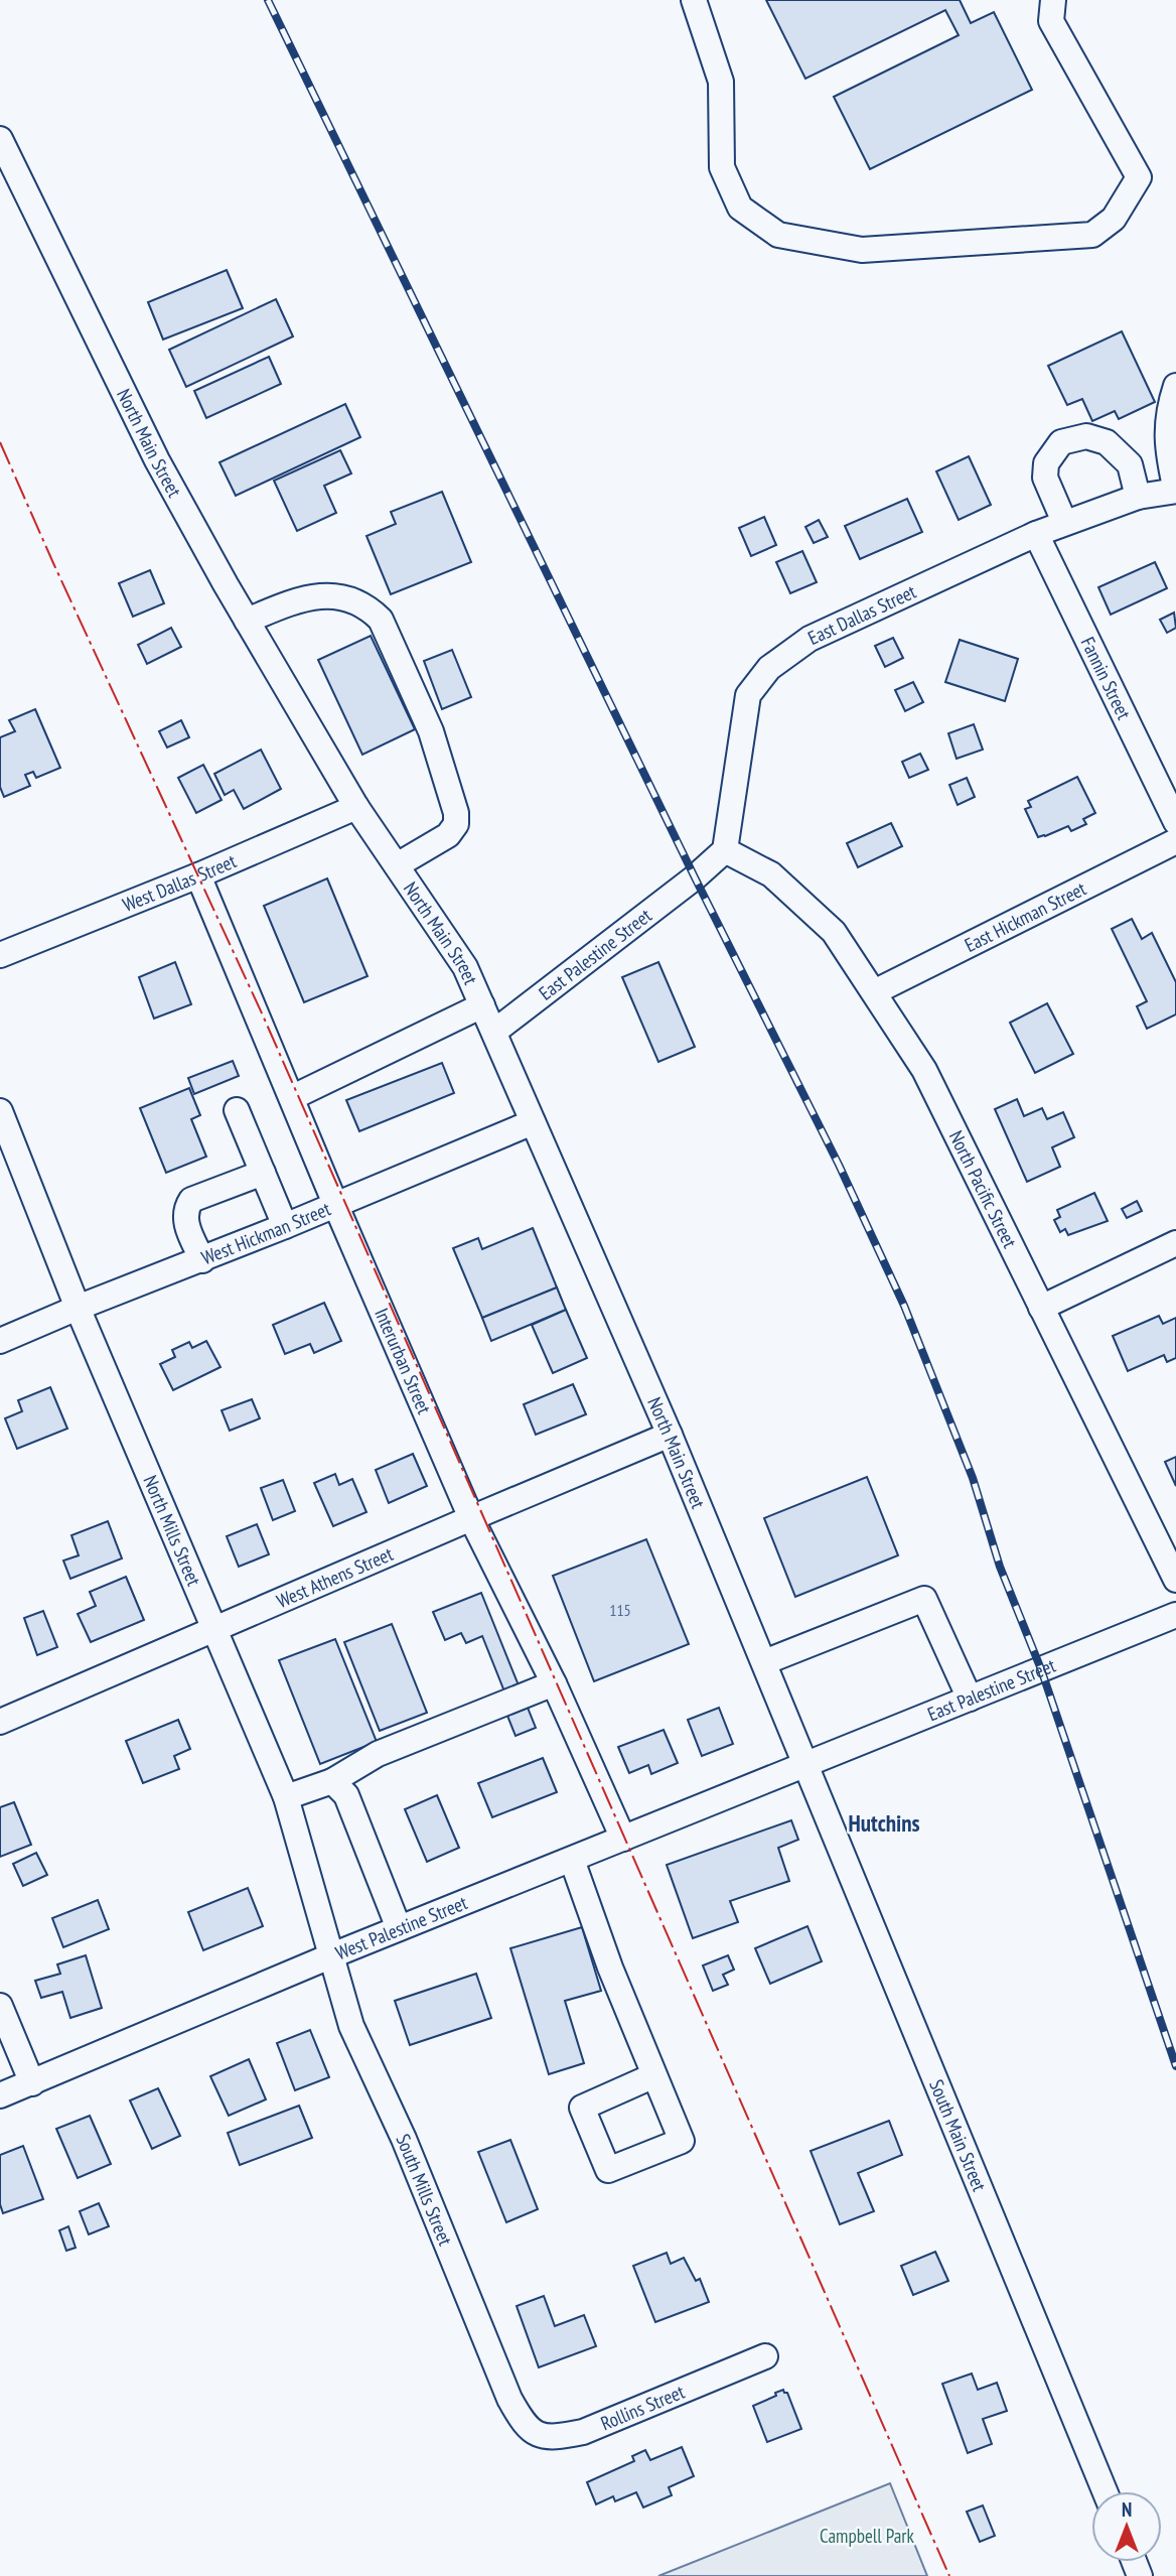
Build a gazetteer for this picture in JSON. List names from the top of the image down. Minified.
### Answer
{"streets":{"street":["North Main Street","East Dallas Street","Fannin Street","West Dallas Street","East Hickman Street","East Palestine Street","North Pacific Street","West Hickman Street","Interurban Street","North Mills Street","West Athens Street","West Palestine Street","South Main Street","South Mills Street","Rollins Street"]},"crossings":[["North Main Street","West Dallas Street"],["North Main Street","East Palestine Street"],["North Main Street","West Hickman Street"],["North Main Street","West Athens Street"],["North Main Street","West Palestine Street"],["North Main Street","South Main Street"],["East Dallas Street","Fannin Street"],["East Dallas Street","East Palestine Street"],["East Dallas Street","North Pacific Street"],["West Dallas Street","Interurban Street"],["East Hickman Street","North Pacific Street"],["East Palestine Street","North Pacific Street"],["East Palestine Street","West Palestine Street"],["East Palestine Street","South Main Street"],["West Hickman Street","Interurban Street"],["West Hickman Street","North Mills Street"],["Interurban Street","West Athens Street"],["Interurban Street","West Palestine Street"],["North Mills Street","West Athens Street"],["North Mills Street","West Palestine Street"],["North Mills Street","South Mills Street"],["West Palestine Street","South Main Street"],["West Palestine Street","South Mills Street"],["South Mills Street","Rollins Street"]],"districts":["Hutchins"],"parks":["Campbell Park"],"house_numbers":["115"],"north":"top"}
